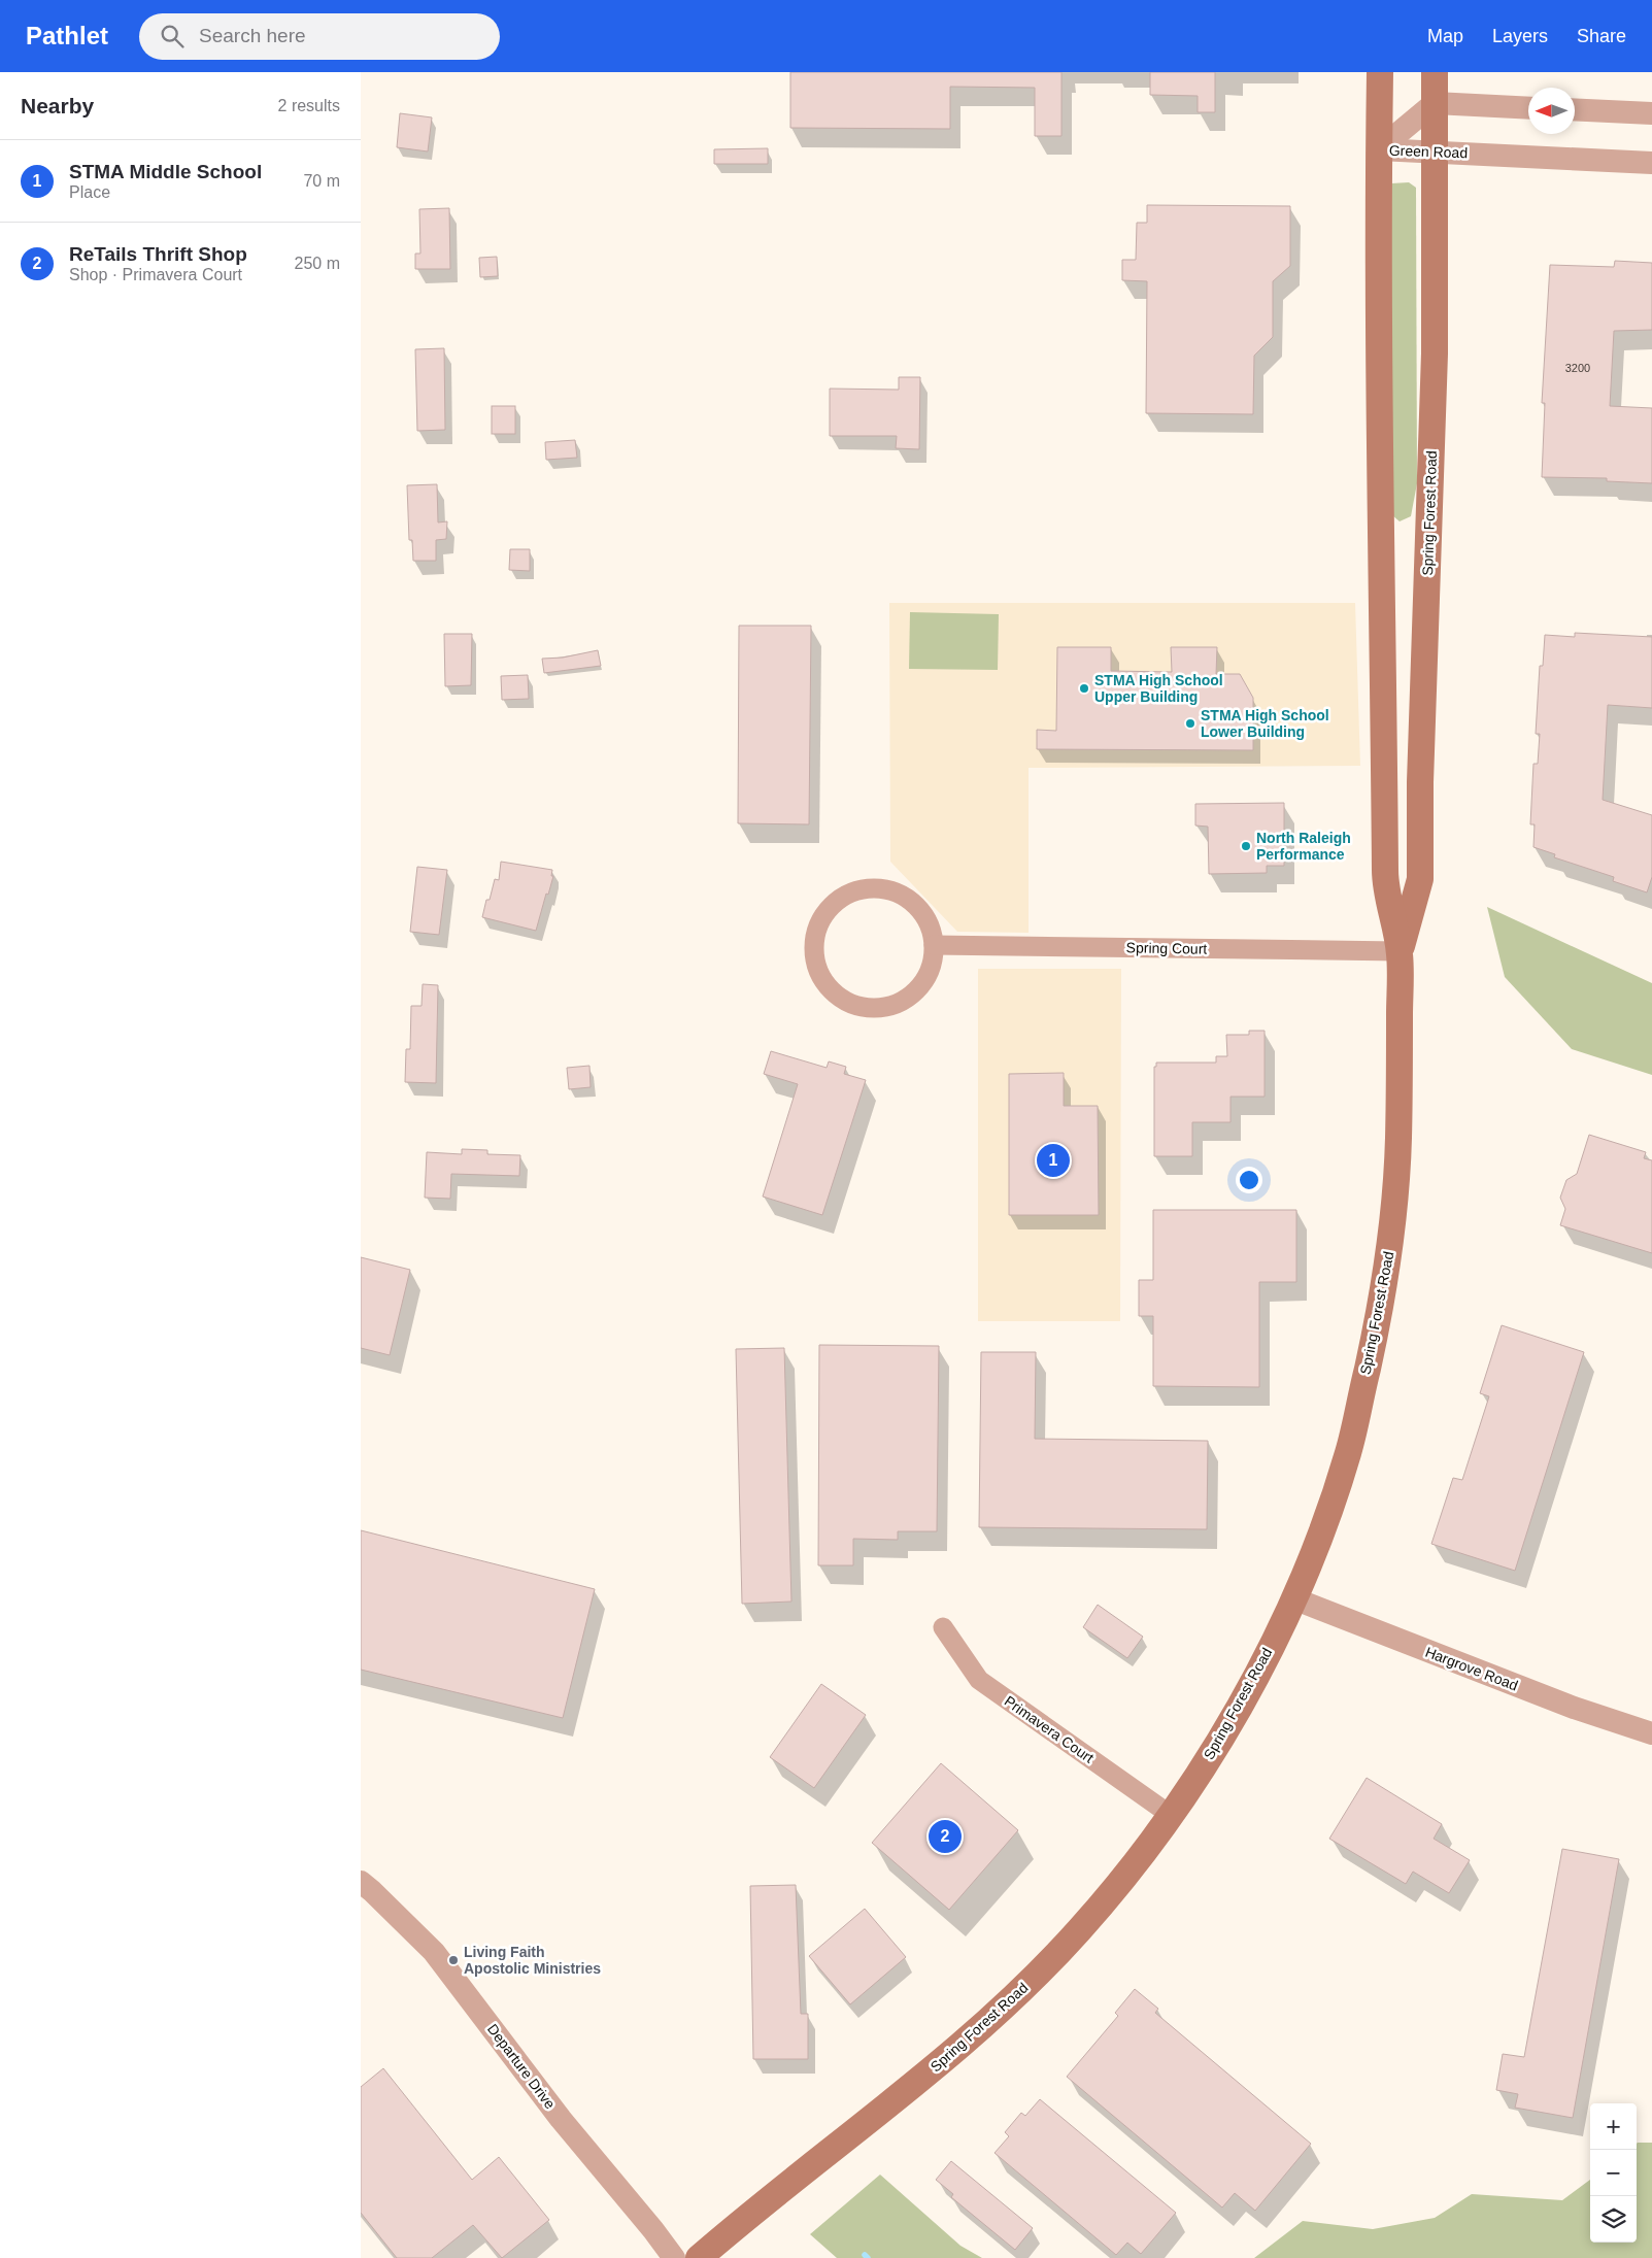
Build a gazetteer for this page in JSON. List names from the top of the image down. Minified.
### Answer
{"streets":{"main road":["Spring Forest Road"],"street":["Green Road","Spring Court","Hargrove Road","Primavera Court","Departure Drive"]},"crossings":[["Green Road","Spring Forest Road"],["Spring Forest Road","Spring Court"],["Spring Forest Road","Hargrove Road"],["Spring Forest Road","Primavera Court"]],"places":["STMA High School Upper Building","STMA High School Lower Building","North Raleigh Performance","Living Faith Apostolic Ministries"],"house_numbers":["3200"],"north":"left","page":{"header":"Pathlet","search":"Search here","nav":["Map","Layers","Share"],"heading":["Nearby","2 results"],"list":[{"mark":"1","name":"STMA Middle School","note":"Place","value":"70 m"},{"mark":"2","name":"ReTails Thrift Shop","note":"Shop · Primavera Court","value":"250 m"}],"pins":["1","2"],"map_buttons":["+","−"]}}
